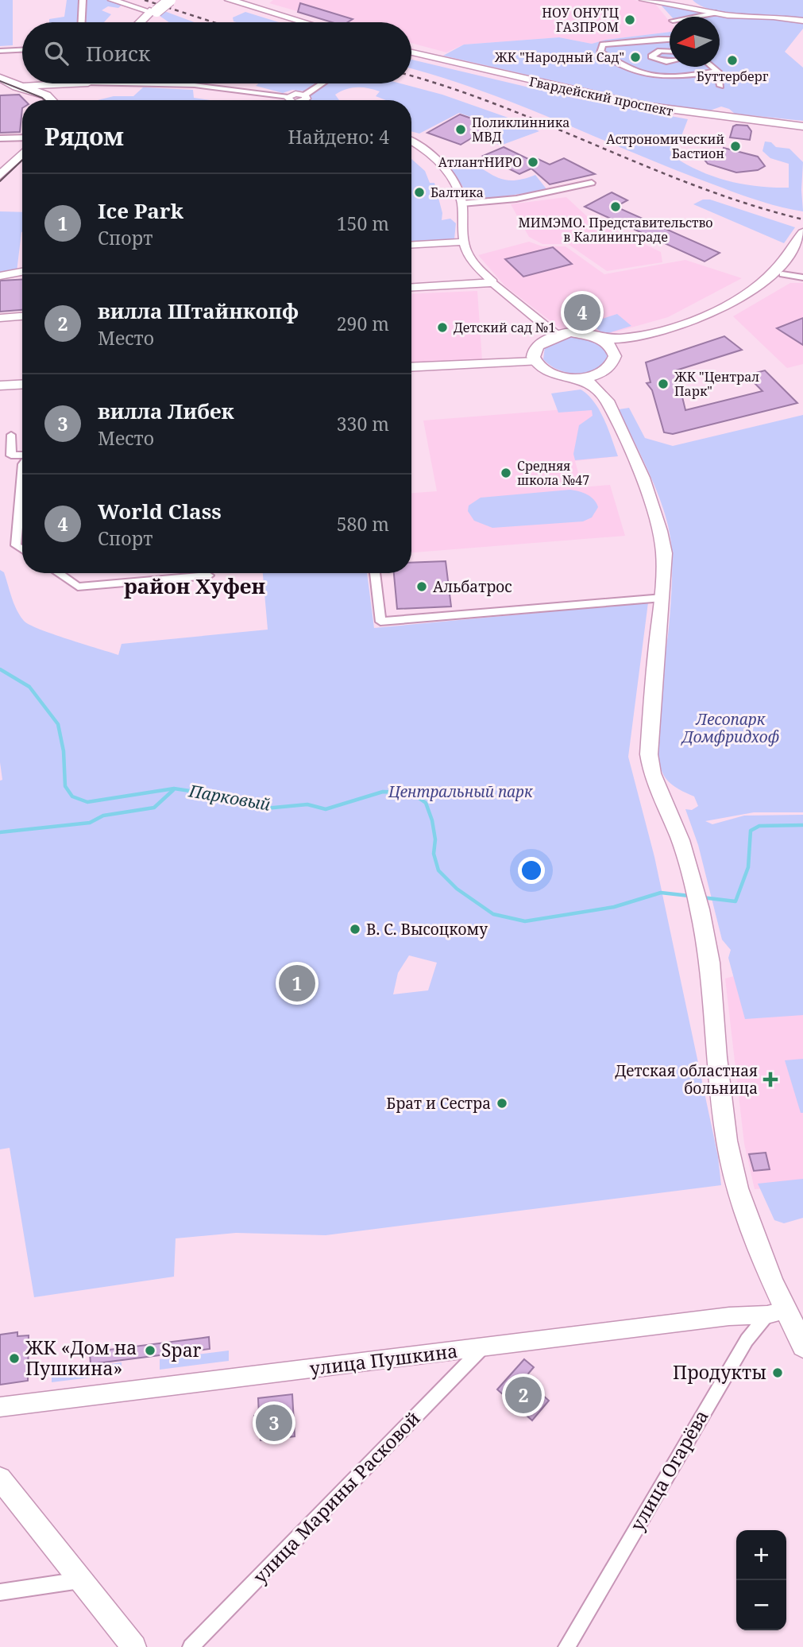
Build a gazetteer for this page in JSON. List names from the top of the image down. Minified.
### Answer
{"streets":{"main road":["Гвардейский проспект"],"street":["улица Пушкина","улица Огарёва","улица Марины Расковой"]},"crossings":[["улица Пушкина","улица Огарёва"],["улица Пушкина","улица Марины Расковой"]],"districts":["район Хуфен"],"water":["Парковый"],"parks":["Лесопарк Домфридхоф","Центральный парк"],"places":{"other":["НОУ ОНУТЦ ГАЗПРОМ","ЖК \"Народный Сад\"","Буттерберг","Поликлинника МВД","Астрономический Бастион","АтлантНИРО","Балтика","МИМЭМО. Представительство в Калининграде","Детский сад №1","ЖК \"Централ Парк\"","Средняя школа №47","Альбатрос","В. С. Высоцкому","Брат и Сестра","Spar","ЖК «Дом на Пушкина»","Продукты"],"health":["Детская областная больница"]},"north":"left","page":{"search":"Поиск","heading":["Рядом","Найдено: 4"],"list":[{"mark":"1","name":"Ice Park","note":"Спорт","value":"150 m"},{"mark":"2","name":"вилла Штайнкопф","note":"Место","value":"290 m"},{"mark":"3","name":"вилла Либек","note":"Место","value":"330 m"},{"mark":"4","name":"World Class","note":"Спорт","value":"580 m"}],"pins":["4","1","2","3"],"map_buttons":["+","−"]}}
